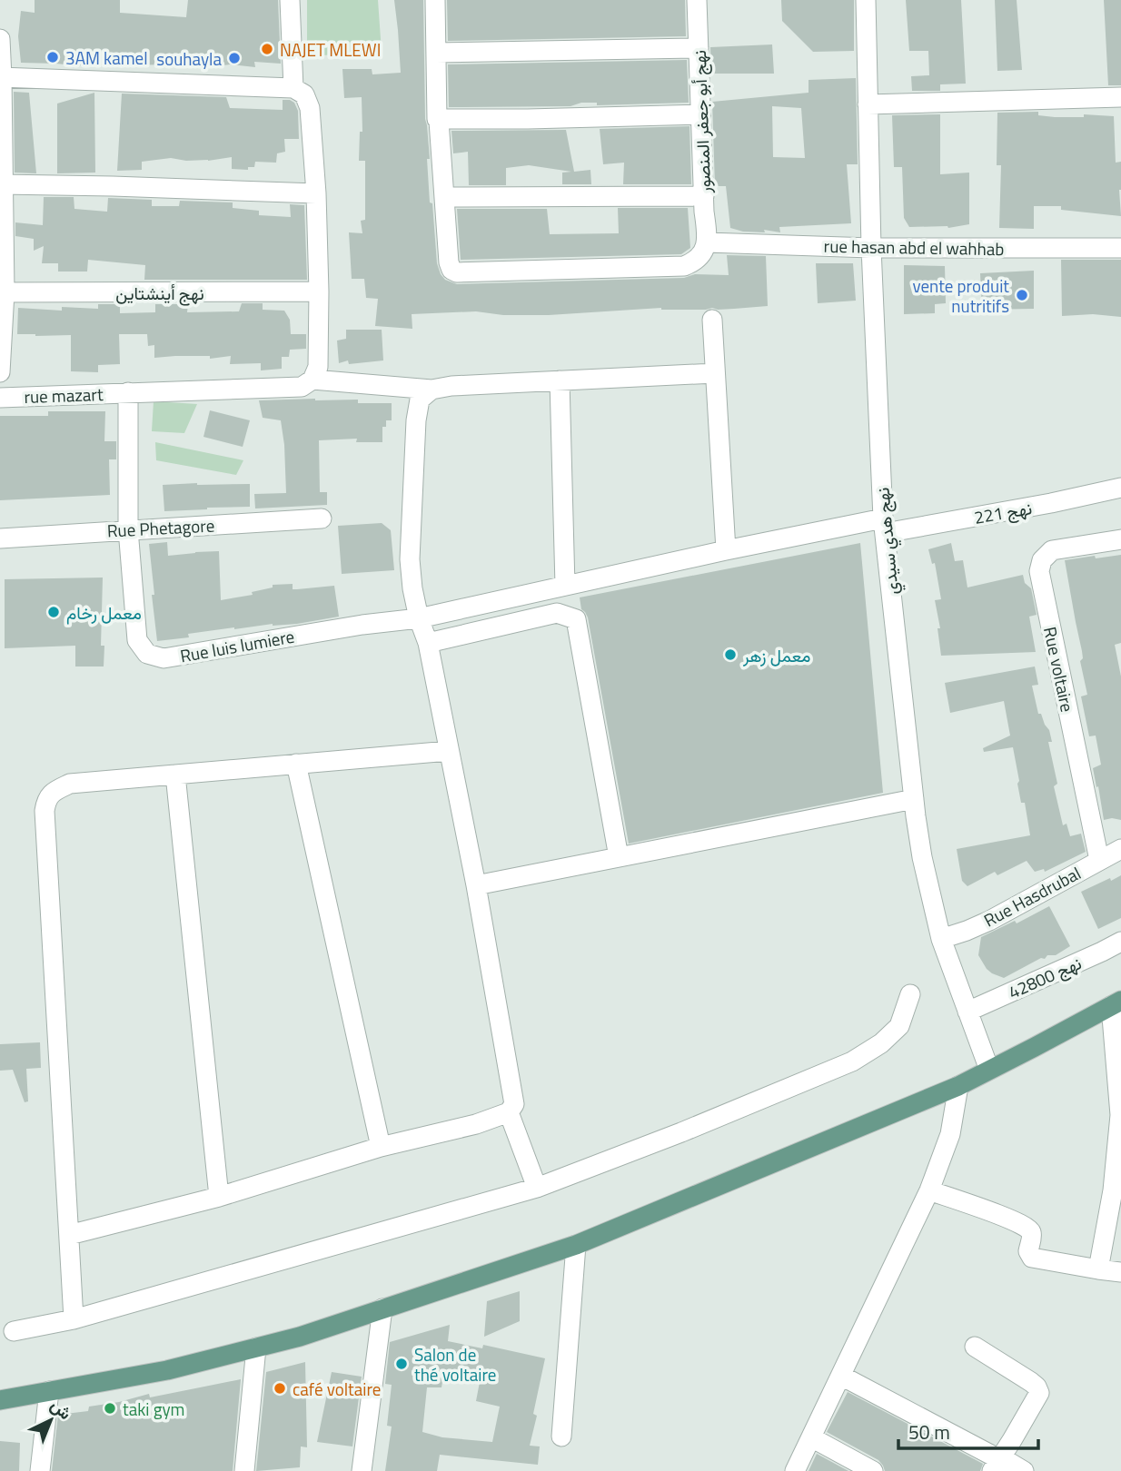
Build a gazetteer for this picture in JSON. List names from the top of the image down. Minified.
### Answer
{"streets":{"street":["نهج أبو جعفر المنصور","rue hasan abd el wahhab","نهج أينشتاين","rue mazart","نهج 221","Rue Phetagore","نهج هدي سيدي","Rue luis lumiere","Rue voltaire","Rue Hasdrubal","نهج 42800"]},"crossings":[["نهج أبو جعفر المنصور","rue hasan abd el wahhab"],["rue hasan abd el wahhab","نهج هدي سيدي"],["rue mazart","Rue luis lumiere"],["نهج 221","نهج هدي سيدي"],["نهج 221","Rue luis lumiere"],["Rue Phetagore","Rue luis lumiere"],["نهج هدي سيدي","Rue Hasdrubal"],["نهج هدي سيدي","نهج 42800"],["Rue voltaire","Rue Hasdrubal"]],"places":["NAJET MLEWI","3AM kamel","souhayla","vente produit nutritifs","معمل رخام","معمل زهر","Salon de thé voltaire","café voltaire","taki gym"],"scale_bar":"50 m","north":"top right"}
